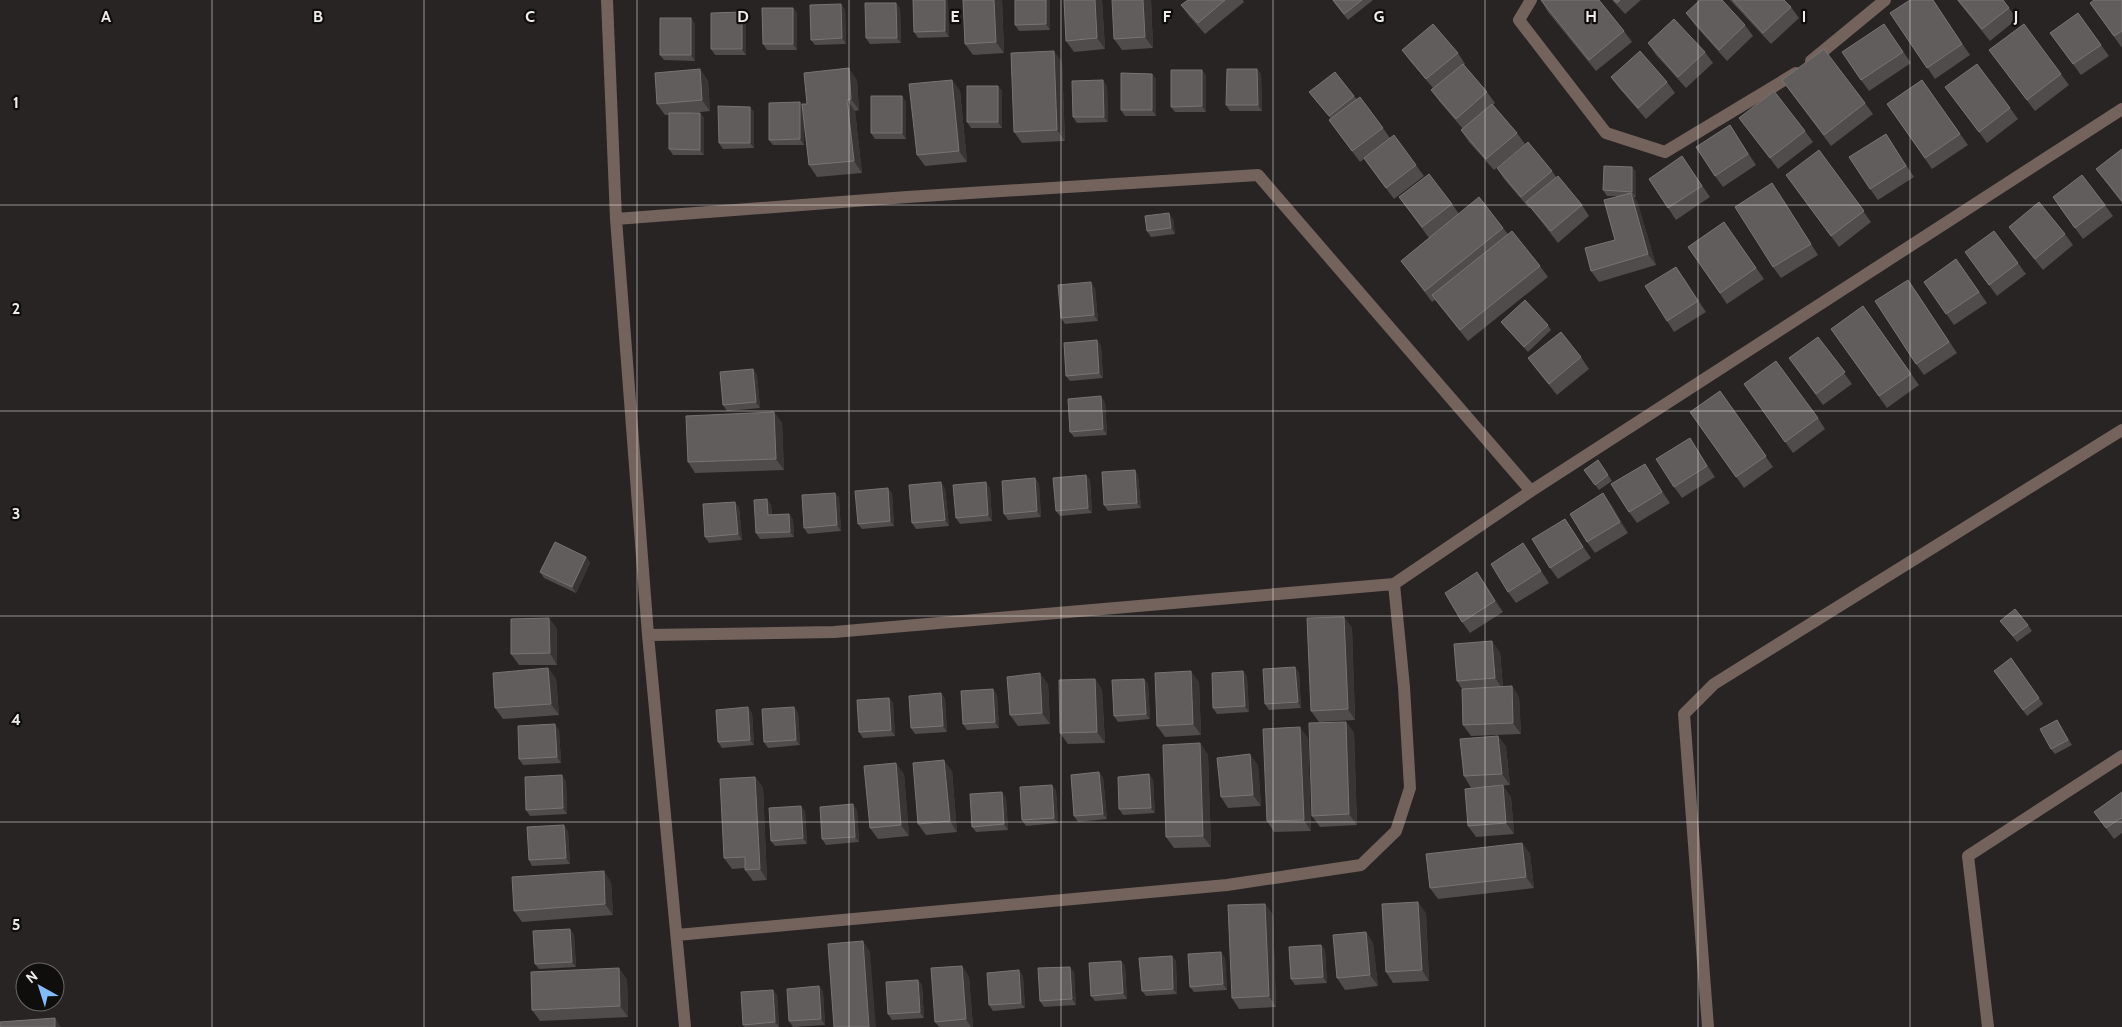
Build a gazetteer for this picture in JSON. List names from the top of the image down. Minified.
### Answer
{"north":"top left","grid":{"columns":["A","B","C","D","E","F","G","H","I","J"],"rows":["1","2","3","4","5"]}}
